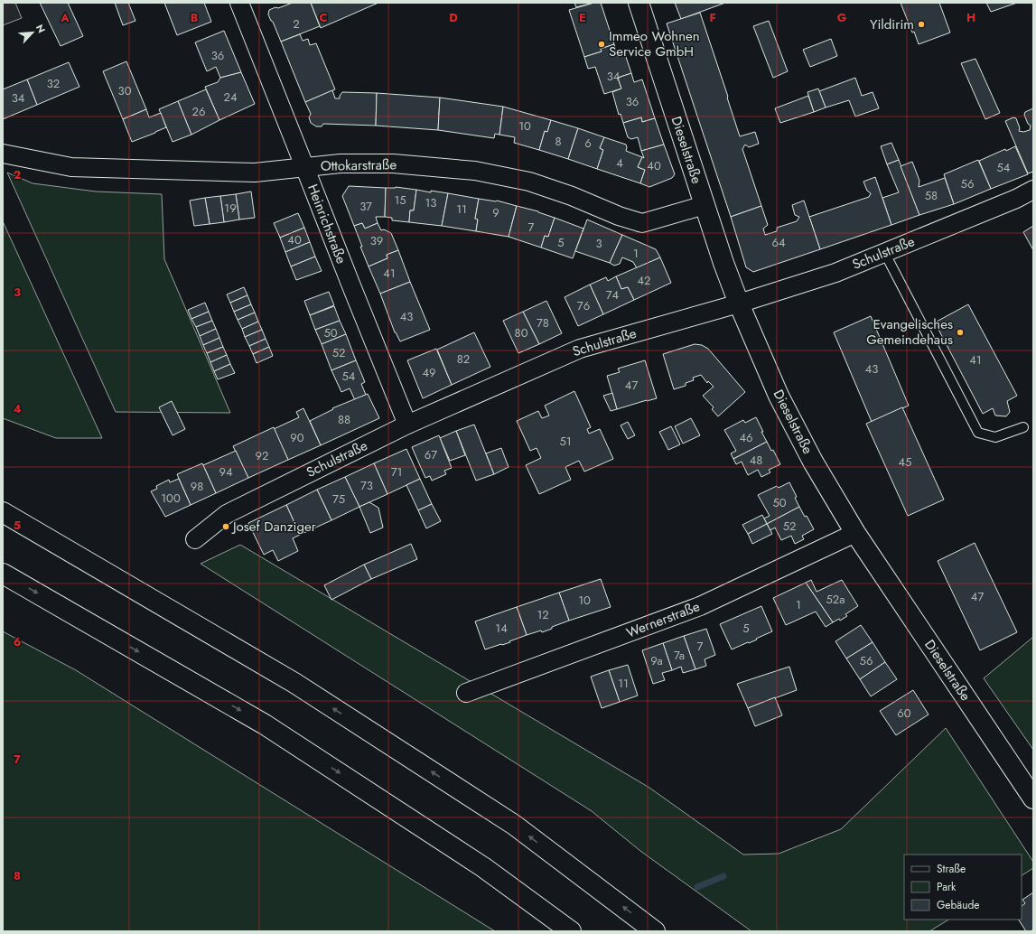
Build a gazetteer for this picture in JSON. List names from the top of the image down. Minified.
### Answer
{"streets":{"main road":["Dieselstraße"],"street":["Ottokarstraße","Heinrichstraße","Schulstraße","Wernerstraße"]},"crossings":[["Dieselstraße","Ottokarstraße"],["Dieselstraße","Schulstraße"],["Dieselstraße","Wernerstraße"],["Ottokarstraße","Heinrichstraße"],["Heinrichstraße","Schulstraße"]],"places":["Yildirim","Immeo Wohnen Service GmbH","Evangelisches Gemeindehaus","Josef Danziger"],"house_numbers":["2","36","34","32","30","24","34","36","26","10","8","6","4","40","54","56","58","15","13","37","19","11","9","7","40","39","5","64","3","1","41","42","74","76","43","78","50","80","52","82","41","43","49","54","47","88","90","46","51","67","92","48","45","94","71","73","98","100","75","50","52","47","52a","10","1","12","14","5","7","7a","9a","56","11","60"],"legend":["Straße","Park","Gebäude"],"north":"top right","grid":{"columns":["A","B","C","D","E","F","G","H"],"rows":["2","3","4","5","6","7","8"]}}
